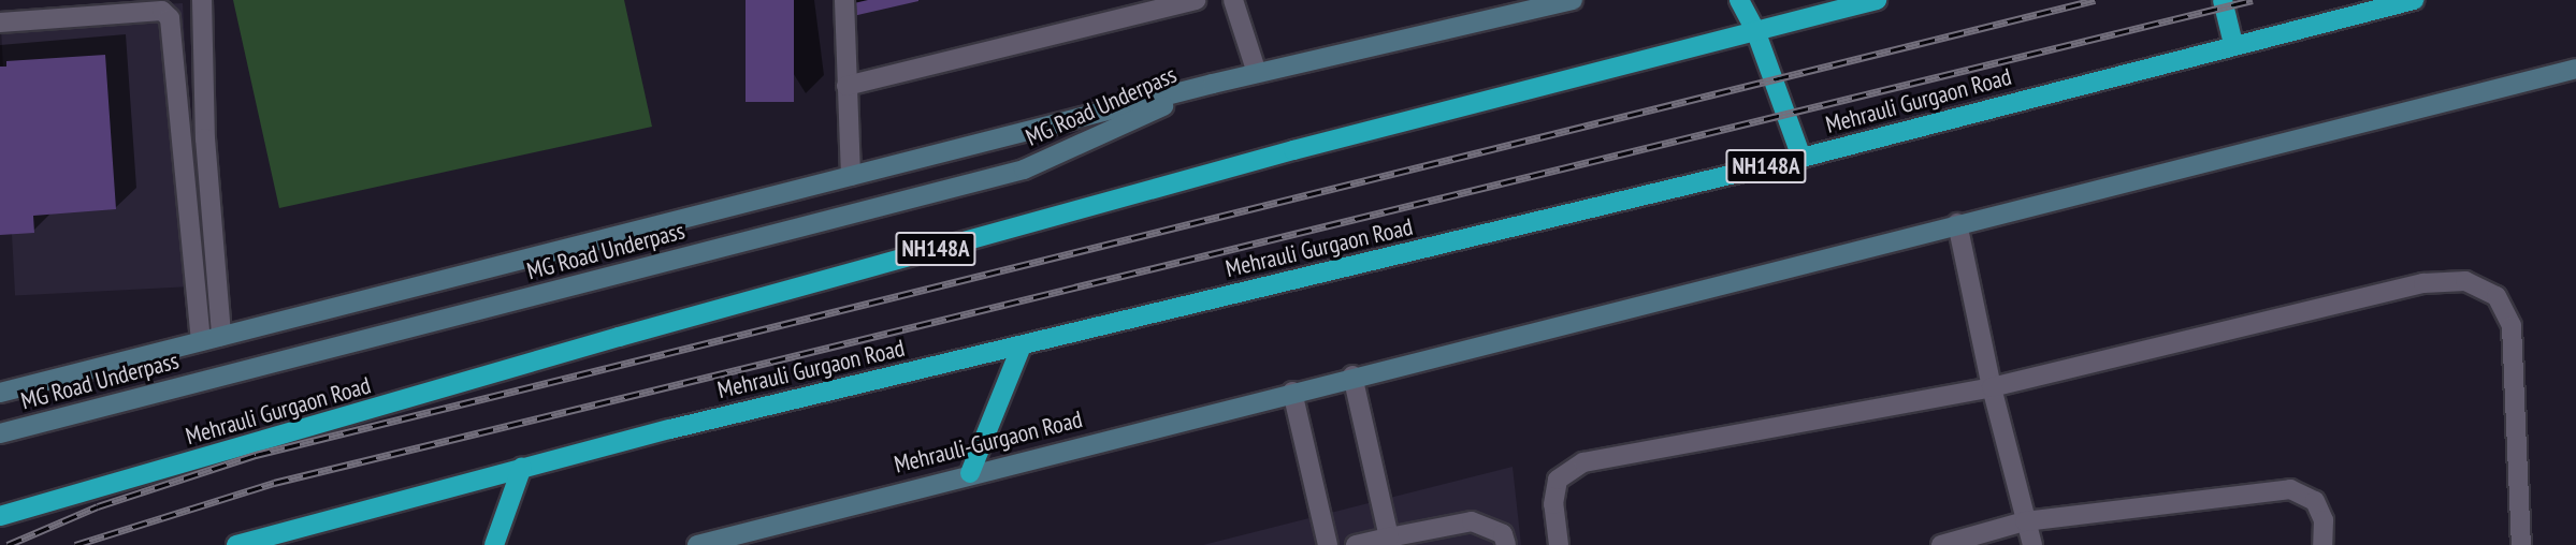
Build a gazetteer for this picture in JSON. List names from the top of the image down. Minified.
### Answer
{"streets":{"highway":["Mehrauli Gurgaon Road","NH148A"],"street":["MG Road Underpass","Mehrauli-Gurgaon Road"]}}
